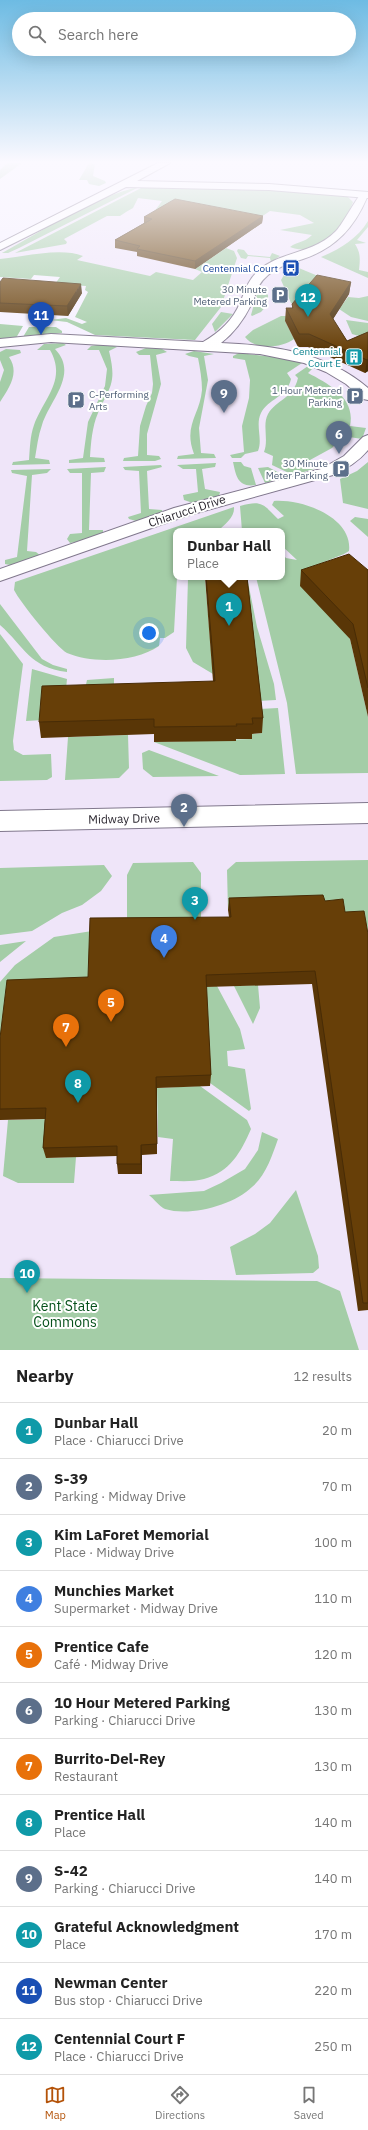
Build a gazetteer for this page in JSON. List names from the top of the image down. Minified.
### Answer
{"streets":{"street":["Chiarucci Drive","Midway Drive"]},"parks":["Kent State Commons"],"places":{"bus stop":["Centennial Court"],"parking":["30 Minute Metered Parking","1 Hour Metered Parking","C-Performing Arts","30 Minute Meter Parking"],"building":["Centennial Court E"]},"page":{"search":"Search here","pins":["12","11","9","6","1","2","3","4","5","7","8","10"],"popup":["Dunbar Hall","Place"],"heading":["Nearby","12 results"],"list":[{"mark":"1","name":"Dunbar Hall","note":"Place · Chiarucci Drive","value":"20 m"},{"mark":"2","name":"S-39","note":"Parking · Midway Drive","value":"70 m"},{"mark":"3","name":"Kim LaForet Memorial","note":"Place · Midway Drive","value":"100 m"},{"mark":"4","name":"Munchies Market","note":"Supermarket · Midway Drive","value":"110 m"},{"mark":"5","name":"Prentice Cafe","note":"Café · Midway Drive","value":"120 m"},{"mark":"6","name":"10 Hour Metered Parking","note":"Parking · Chiarucci Drive","value":"130 m"},{"mark":"7","name":"Burrito-Del-Rey","note":"Restaurant","value":"130 m"},{"mark":"8","name":"Prentice Hall","note":"Place","value":"140 m"},{"mark":"9","name":"S-42","note":"Parking · Chiarucci Drive","value":"140 m"},{"mark":"10","name":"Grateful Acknowledgment","note":"Place","value":"170 m"},{"mark":"11","name":"Newman Center","note":"Bus stop · Chiarucci Drive","value":"220 m"},{"mark":"12","name":"Centennial Court F","note":"Place · Chiarucci Drive","value":"250 m"}],"nav":["Map","Directions","Saved"]}}
